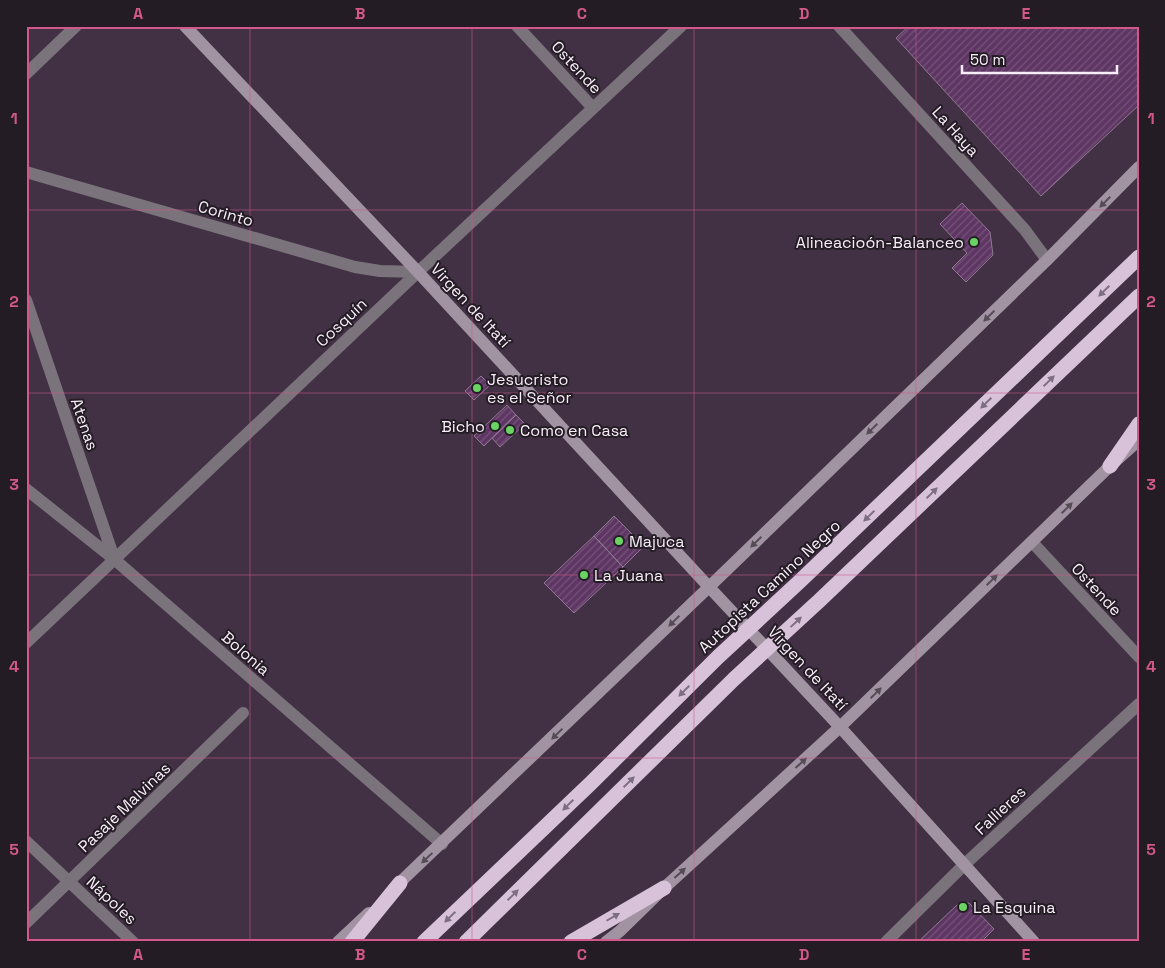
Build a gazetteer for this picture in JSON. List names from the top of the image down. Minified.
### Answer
{"streets":{"highway":["Autopista Camino Negro"],"street":["Ostende","La Haya","Corinto","Virgen de Itatí","Cosquín","Atenas","Bolonia","Pasaje Malvinas","Fallieres","Nápoles"]},"crossings":[["Ostende","Cosquín"],["Corinto","Virgen de Itatí"],["Corinto","Cosquín"],["Virgen de Itatí","Cosquín"],["Virgen de Itatí","Fallieres"],["Cosquín","Atenas"],["Cosquín","Bolonia"],["Atenas","Bolonia"],["Pasaje Malvinas","Nápoles"]],"places":["Alineacioón-Balanceo","Jesucristo es el Señor","Bicho","Como en Casa","Majuca","La Juana","La Esquina"],"scale_bar":"50 m","grid":{"columns":["A","B","C","D","E"],"rows":["1","2","3","4","5"]}}
